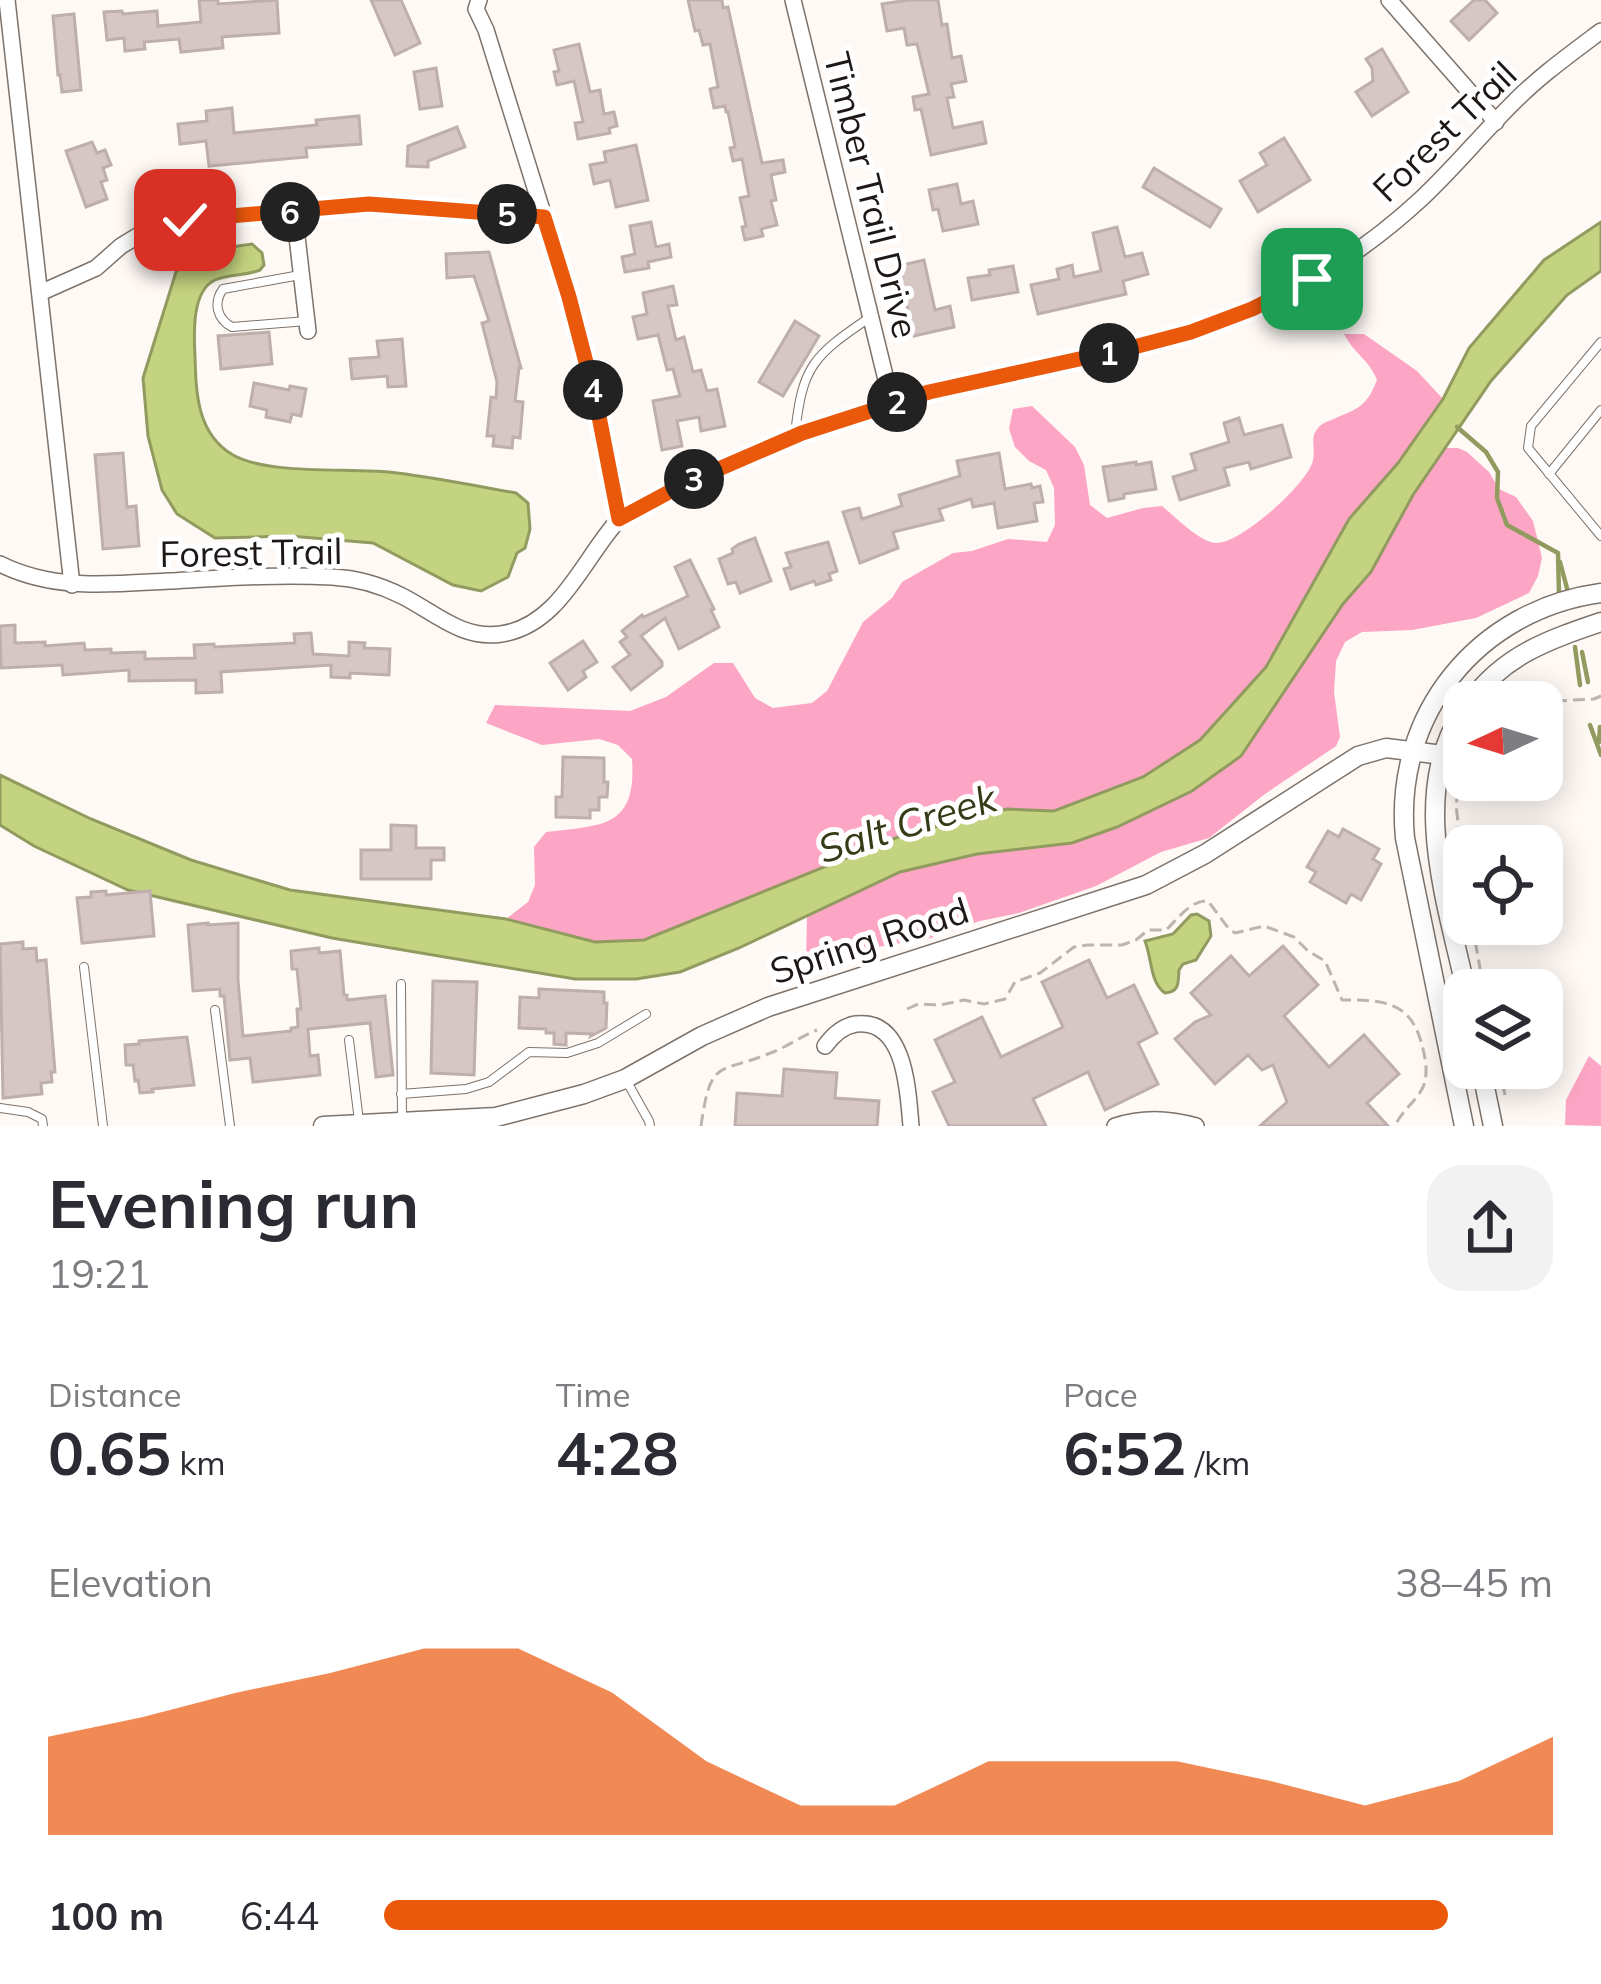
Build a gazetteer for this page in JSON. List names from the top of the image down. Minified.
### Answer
{"streets":{"street":["Forest Trail","Timber Trail Drive","Spring Road"]},"crossings":[["Forest Trail","Timber Trail Drive"]],"water":["Salt Creek"],"north":"left","page":{"pins":["6","5","1","4","2","3"],"heading":["Evening run","19:21"],"stats":[["Distance","0.65 km"],["Time","4:28"],["Pace","6:52 /km"]],"chart":["Elevation","38–45 m"],"list":[{"name":"100 m","note":"6:44"}]}}
